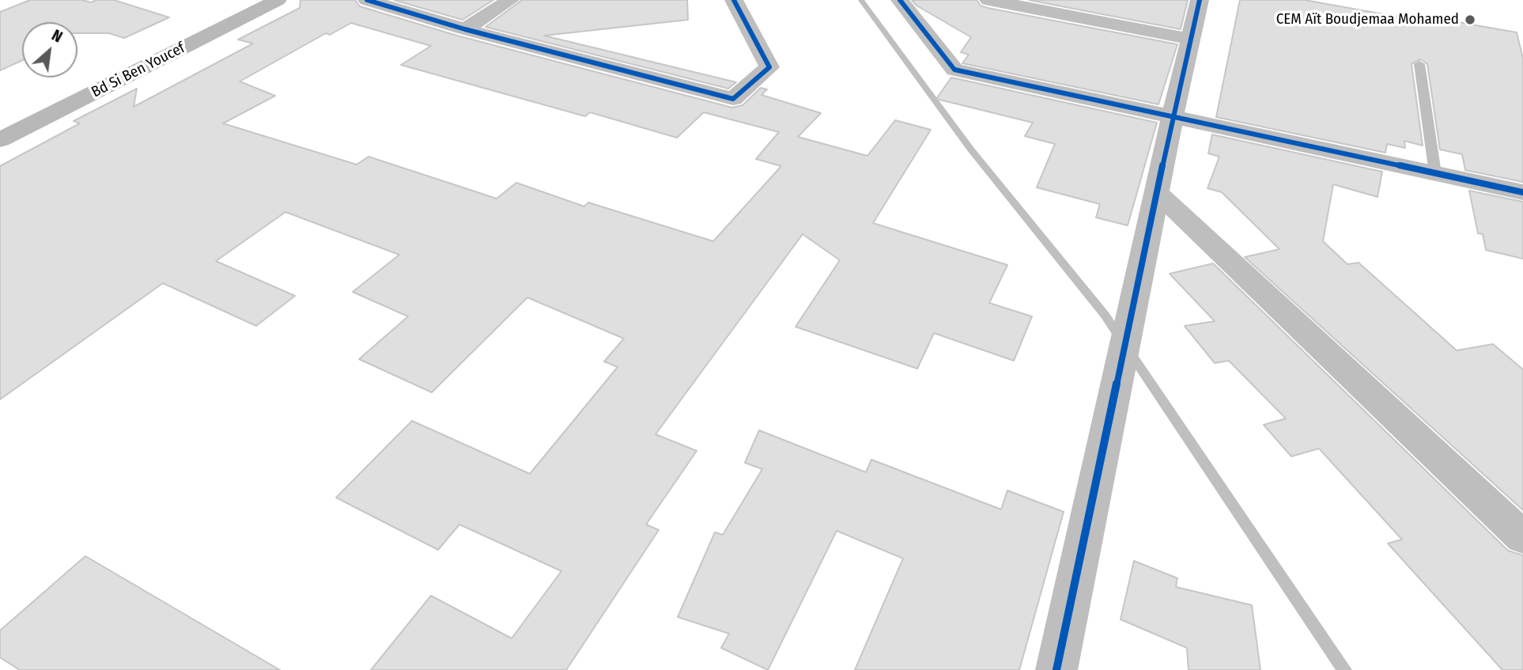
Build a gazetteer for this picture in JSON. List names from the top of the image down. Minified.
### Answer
{"streets":{"street":["Bd Si Ben Youcef"]},"places":["CEM Aït Boudjemaa Mohamed"],"north":"top right"}
